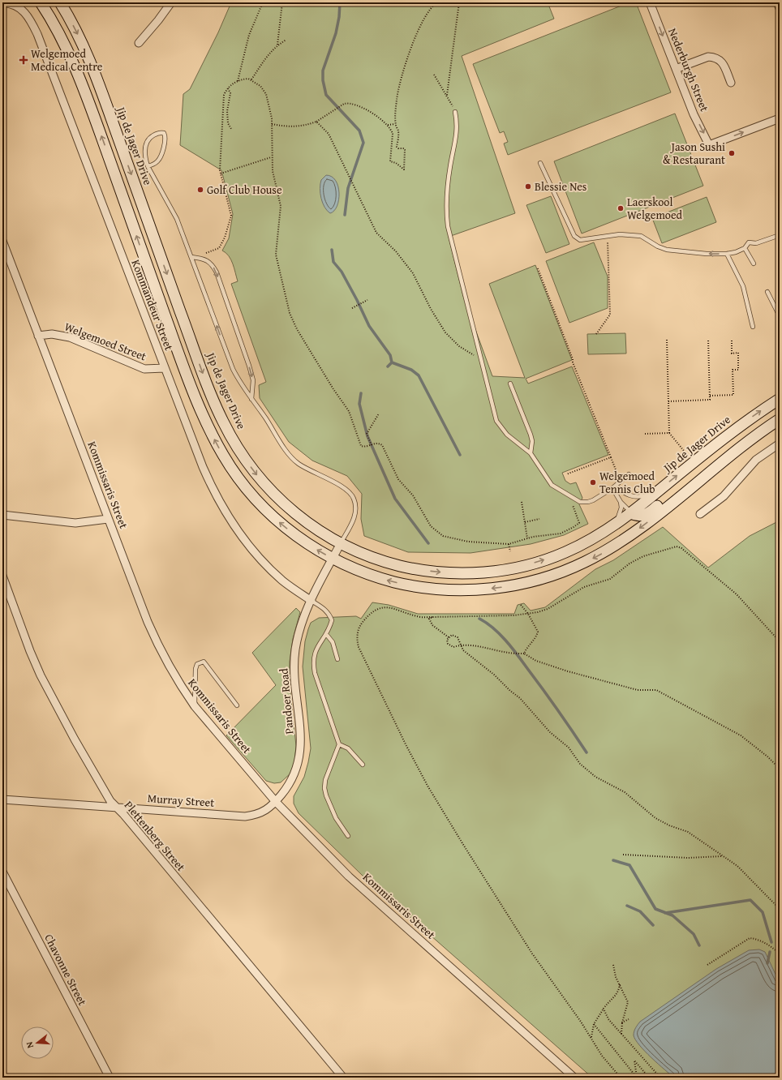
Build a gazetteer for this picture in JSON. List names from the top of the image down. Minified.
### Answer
{"streets":{"main road":["Jip de Jager Drive"],"street":["Nederburgh Street","Kommandeur Street","Welgemoed Street","Kommissaris Street","Pandoer Road","Murray Street","Plettenberg Street","Chavonne Street"]},"crossings":[["Jip de Jager Drive","Pandoer Road"],["Kommandeur Street","Welgemoed Street"],["Kommandeur Street","Pandoer Road"],["Welgemoed Street","Kommissaris Street"],["Kommissaris Street","Pandoer Road"],["Kommissaris Street","Murray Street"],["Pandoer Road","Murray Street"],["Murray Street","Plettenberg Street"]],"places":{"health":["Welgemoed Medical Centre"],"other":["Jason Sushi & Restaurant","Blessie Nes","Golf Club House","Laerskool Welgemoed","Welgemoed Tennis Club"]},"north":"left"}
